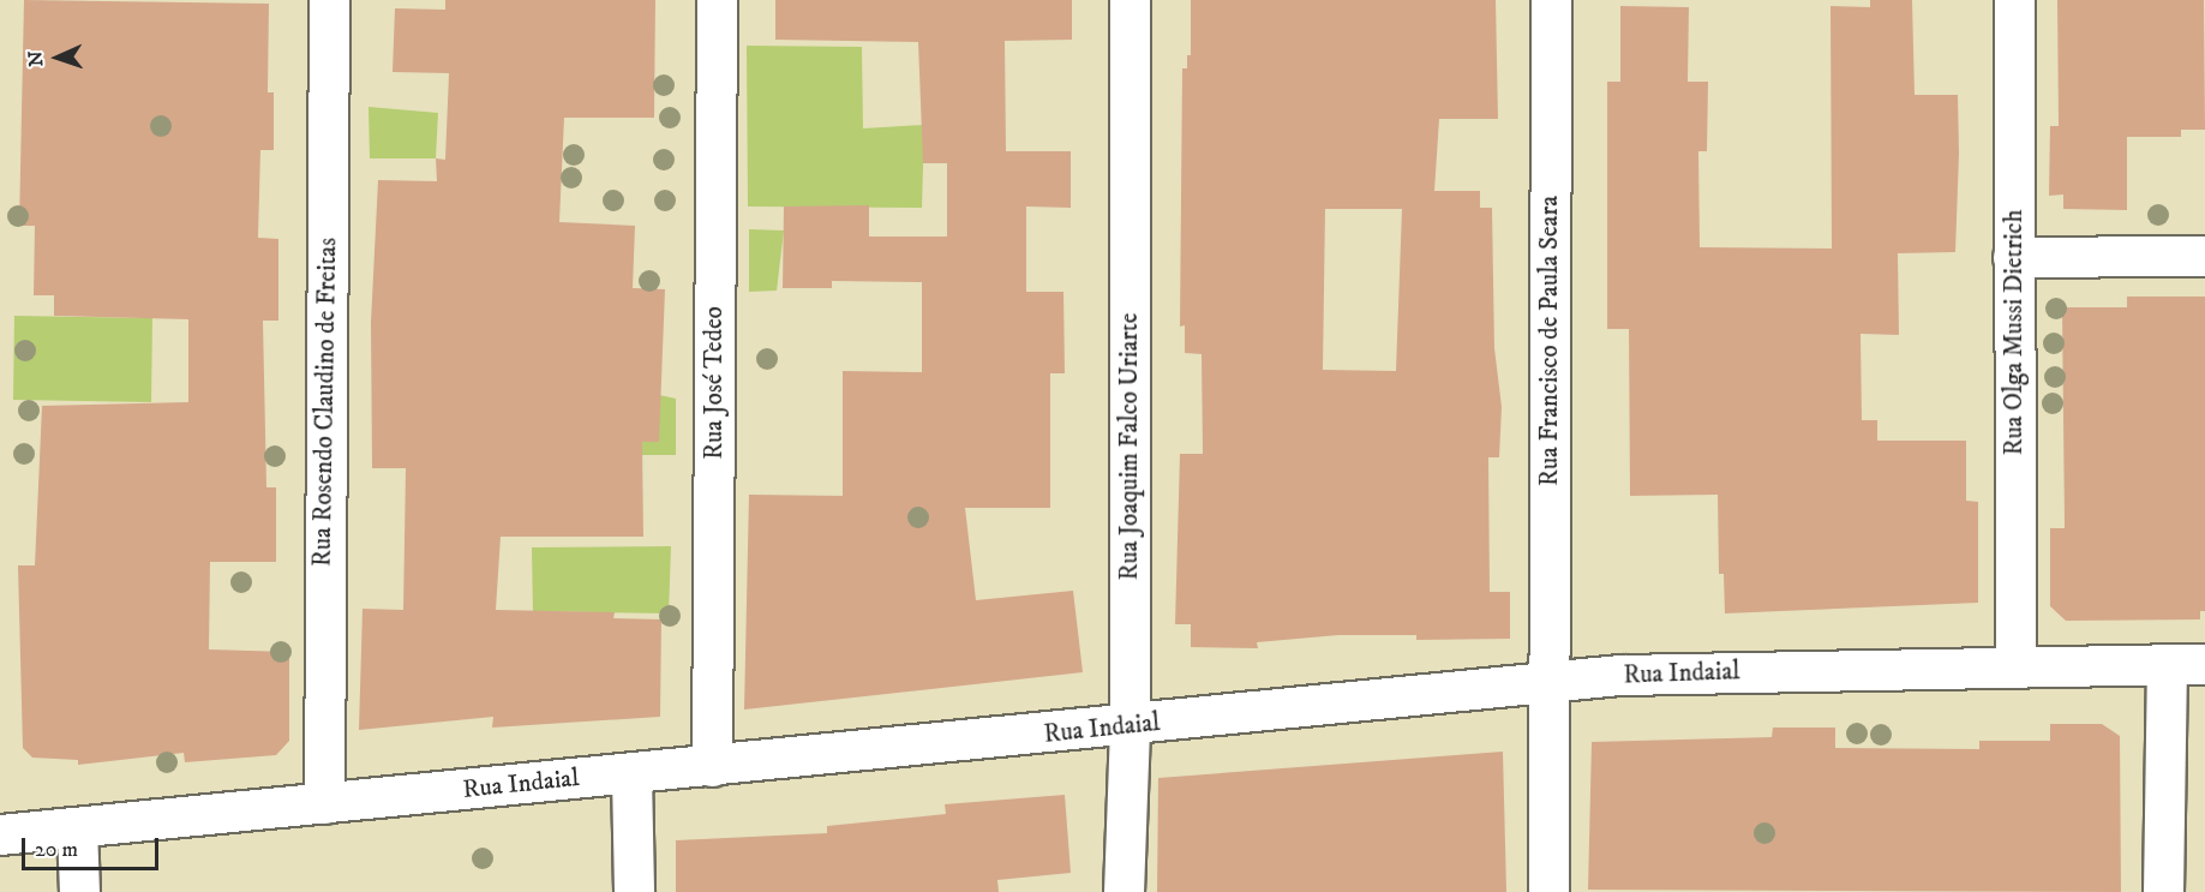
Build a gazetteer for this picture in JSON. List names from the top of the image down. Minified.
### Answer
{"streets":{"street":["Rua Olga Mussi Dietrich","Rua Francisco de Paula Seara","Rua José Tedeo","Rua Rosendo Claudino de Freitas","Rua Joaquim Falco Uriarte","Rua Indaial"]},"crossings":[["Rua Olga Mussi Dietrich","Rua Indaial"],["Rua Francisco de Paula Seara","Rua Indaial"],["Rua José Tedeo","Rua Indaial"],["Rua Rosendo Claudino de Freitas","Rua Indaial"],["Rua Joaquim Falco Uriarte","Rua Indaial"]],"scale_bar":"20 m","north":"left"}
